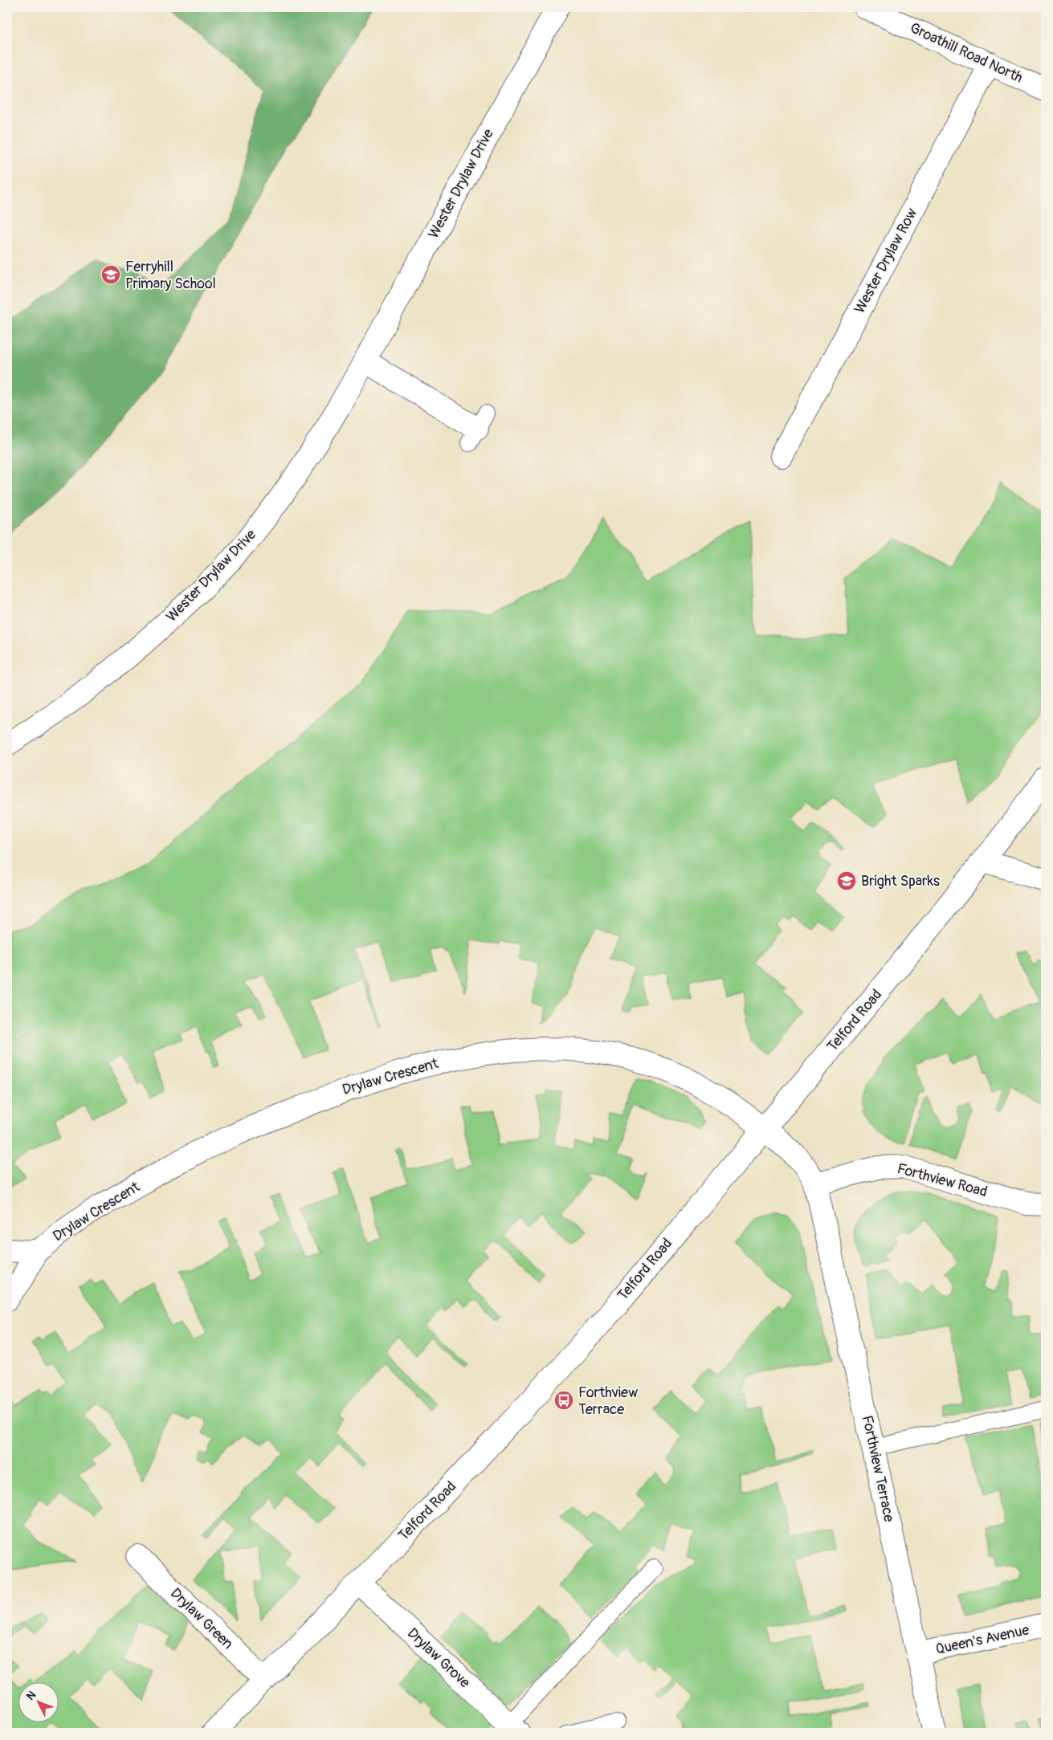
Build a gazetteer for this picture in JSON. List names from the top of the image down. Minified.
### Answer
{"streets":{"street":["Groathill Road North","Wester Drylaw Drive","Wester Drylaw Row","Telford Road","Drylaw Crescent","Forthview Road","Forthview Terrace","Drylaw Green","Queen's Avenue","Drylaw Grove"]},"crossings":[["Groathill Road North","Wester Drylaw Row"],["Telford Road","Drylaw Crescent"],["Telford Road","Forthview Terrace"],["Telford Road","Drylaw Green"],["Telford Road","Drylaw Grove"],["Drylaw Crescent","Forthview Terrace"],["Forthview Road","Forthview Terrace"],["Forthview Terrace","Queen's Avenue"]],"places":{"school or university":["Ferryhill Primary School","Bright Sparks"],"bus stop":["Forthview Terrace"]},"north":"top left"}
